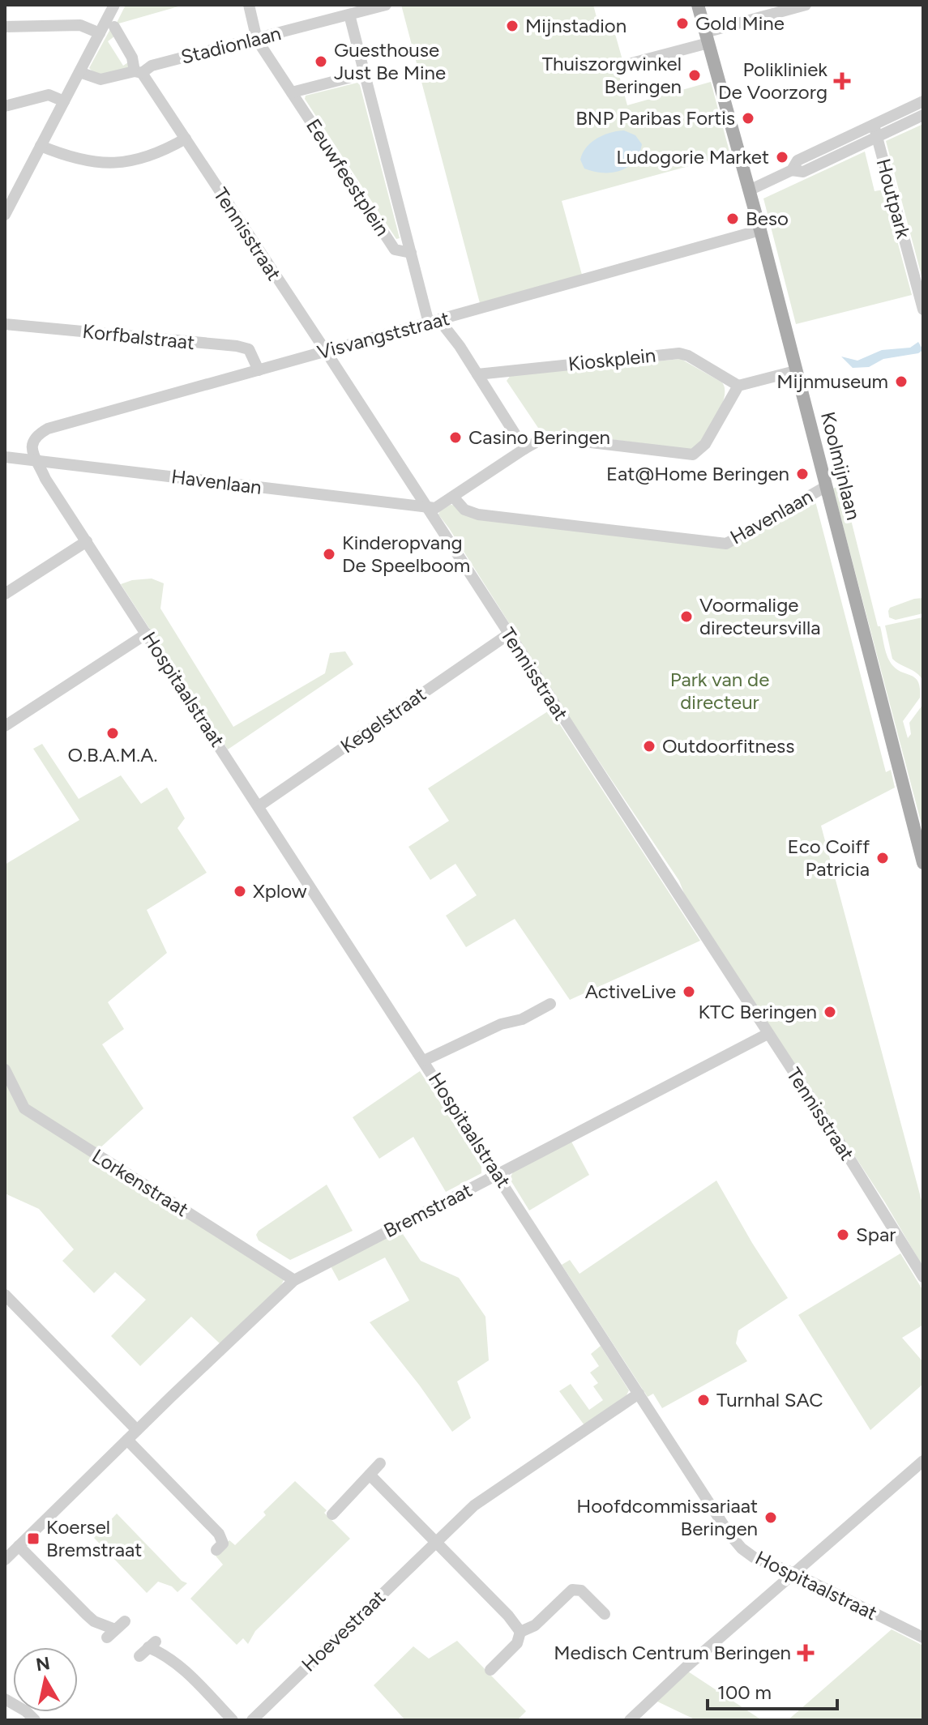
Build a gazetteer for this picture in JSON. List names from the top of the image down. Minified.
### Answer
{"streets":{"main road":["Koolmijnlaan"],"street":["Stadionlaan","Eeuwfeestplein","Houtpark","Tennisstraat","Visvangststraat","Korfbalstraat","Kioskplein","Havenlaan","Hospitaalstraat","Kegelstraat","Lorkenstraat","Bremstraat","Hoevestraat"]},"crossings":[["Stadionlaan","Eeuwfeestplein"],["Stadionlaan","Tennisstraat"],["Eeuwfeestplein","Visvangststraat"],["Tennisstraat","Visvangststraat"],["Tennisstraat","Havenlaan"],["Tennisstraat","Kegelstraat"],["Tennisstraat","Bremstraat"],["Visvangststraat","Korfbalstraat"],["Visvangststraat","Koolmijnlaan"],["Visvangststraat","Havenlaan"],["Visvangststraat","Hospitaalstraat"],["Koolmijnlaan","Havenlaan"],["Havenlaan","Hospitaalstraat"],["Hospitaalstraat","Kegelstraat"],["Hospitaalstraat","Bremstraat"],["Hospitaalstraat","Hoevestraat"],["Lorkenstraat","Bremstraat"]],"parks":["Park van de directeur"],"places":{"other":["Gold Mine","Mijnstadion","Guesthouse Just Be Mine","Thuiszorgwinkel Beringen","BNP Paribas Fortis","Ludogorie Market","Beso","Mijnmuseum","Casino Beringen","Eat@Home Beringen","Kinderopvang De Speelboom","Voormalige directeursvilla","O.B.A.M.A.","Outdoorfitness","Eco Coiff Patricia","Xplow","ActiveLive","KTC Beringen","Spar","Turnhal SAC","Hoofdcommissariaat Beringen"],"health":["Polikliniek De Voorzorg","Medisch Centrum Beringen"],"transit":["Koersel Bremstraat"]},"scale_bar":"100 m","north":"top"}
